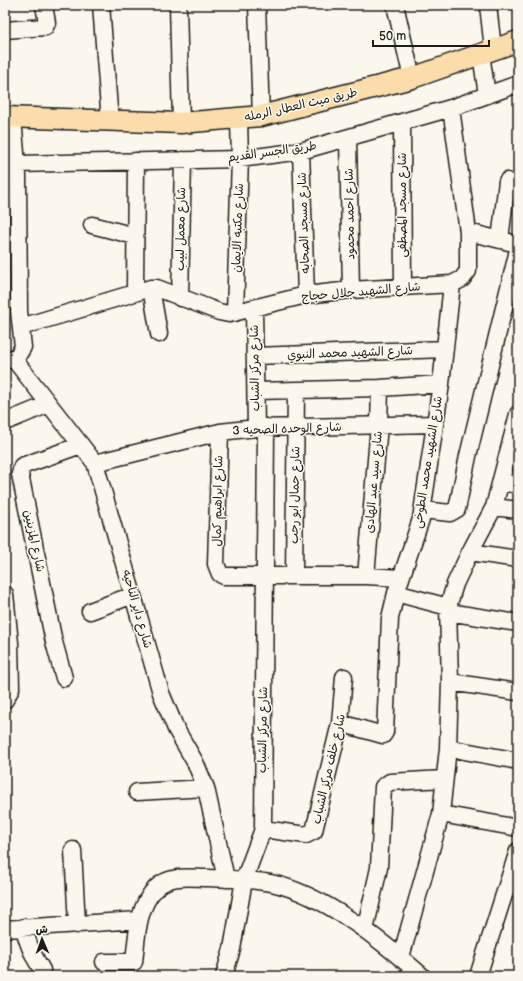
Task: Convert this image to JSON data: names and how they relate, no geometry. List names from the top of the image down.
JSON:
{
  "streets": {
    "main road": ["طريق ميت العطار, الرمله"],
    "street": [
      "طريق الجسر القديم",
      "شارع مسجد المصطفى",
      "شارع احمد محمود",
      "شارع مسجد الصحابه",
      "شارع مكتبه الايمان",
      "شارع معمل لبيب",
      "شارع الشهيد جلال حجاج",
      "شارع الشهيد محمد النبوي",
      "شارع مركز الشباب",
      "شارع الوحده الصحيه 3",
      "شارع الشهيد محمد الطوخى",
      "شارع سيد عبد الهادى",
      "شارع جمال ابو رجب",
      "شارع ابراهيم كمال",
      "شارع المزينين",
      "شارع داير الناحيه",
      "شارع خلف مركز الشباب"
    ]
  },
  "crossings": [
    ["طريق ميت العطار, الرمله", "شارع مكتبه الايمان"],
    ["طريق الجسر القديم", "شارع مسجد المصطفى"],
    ["طريق الجسر القديم", "شارع احمد محمود"],
    ["طريق الجسر القديم", "شارع مسجد الصحابه"],
    ["طريق الجسر القديم", "شارع مكتبه الايمان"],
    ["طريق الجسر القديم", "شارع معمل لبيب"],
    ["شارع مسجد المصطفى", "شارع الشهيد جلال حجاج"],
    ["شارع احمد محمود", "شارع الشهيد جلال حجاج"],
    ["شارع مسجد الصحابه", "شارع الشهيد جلال حجاج"],
    ["شارع مكتبه الايمان", "شارع الشهيد جلال حجاج"],
    ["شارع معمل لبيب", "شارع الشهيد جلال حجاج"],
    ["شارع الشهيد جلال حجاج", "شارع مركز الشباب"],
    ["شارع الشهيد جلال حجاج", "شارع الشهيد محمد الطوخى"],
    ["شارع الشهيد محمد النبوي", "شارع مركز الشباب"],
    ["شارع الشهيد محمد النبوي", "شارع الشهيد محمد الطوخى"],
    ["شارع مركز الشباب", "شارع الوحده الصحيه 3"],
    ["شارع مركز الشباب", "شارع ابراهيم كمال"],
    ["شارع مركز الشباب", "شارع خلف مركز الشباب"],
    ["شارع الوحده الصحيه 3", "شارع الشهيد محمد الطوخى"],
    ["شارع الوحده الصحيه 3", "شارع سيد عبد الهادى"],
    ["شارع الوحده الصحيه 3", "شارع جمال ابو رجب"],
    ["شارع الوحده الصحيه 3", "شارع ابراهيم كمال"],
    ["شارع الوحده الصحيه 3", "شارع داير الناحيه"],
    ["شارع الشهيد محمد الطوخى", "شارع خلف مركز الشباب"],
    ["شارع المزينين", "شارع داير الناحيه"]
  ],
  "scale_bar": "50 m",
  "north": "top"
}
